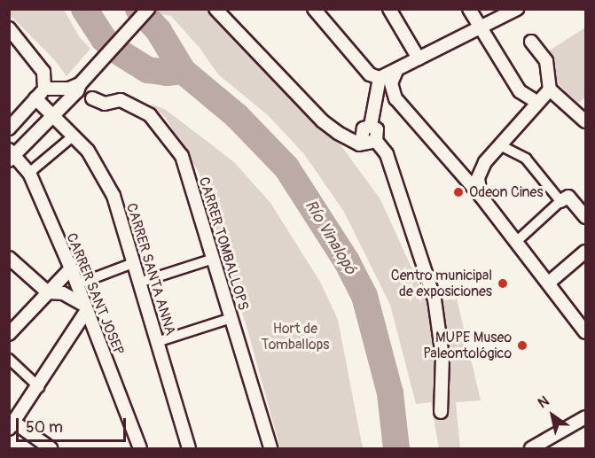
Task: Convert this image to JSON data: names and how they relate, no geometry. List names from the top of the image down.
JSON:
{
  "streets": {
    "street": ["CARRER TOMBALLOPS", "CARRER SANTA ANNA", "CARRER SANT JOSEP"]
  },
  "water": ["Río Vinalopó"],
  "parks": ["Hort de Tomballops"],
  "places": ["Odeon Cines", "Centro municipal de exposiciones", "MUPE Museo Paleontológico"],
  "scale_bar": "50 m",
  "north": "top left"
}
